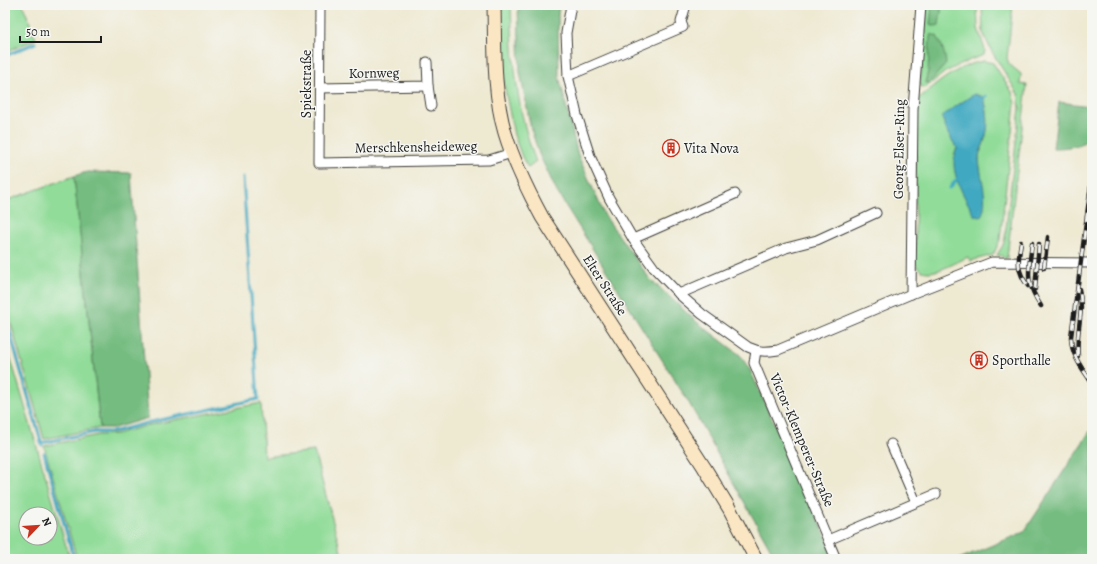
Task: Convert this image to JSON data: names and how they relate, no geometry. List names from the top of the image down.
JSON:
{
  "streets": {
    "main road": ["Elter Straße"],
    "street": [
      "Kornweg",
      "Spiekstraße",
      "Merschkensheideweg",
      "Georg-Elser-Ring",
      "Victor-Klemperer-Straße"
    ]
  },
  "crossings": [
    ["Kornweg", "Spiekstraße"],
    ["Spiekstraße", "Merschkensheideweg"],
    ["Merschkensheideweg", "Elter Straße"]
  ],
  "places": {
    "building": ["Vita Nova", "Sporthalle"]
  },
  "scale_bar": "50 m",
  "north": "top right"
}
